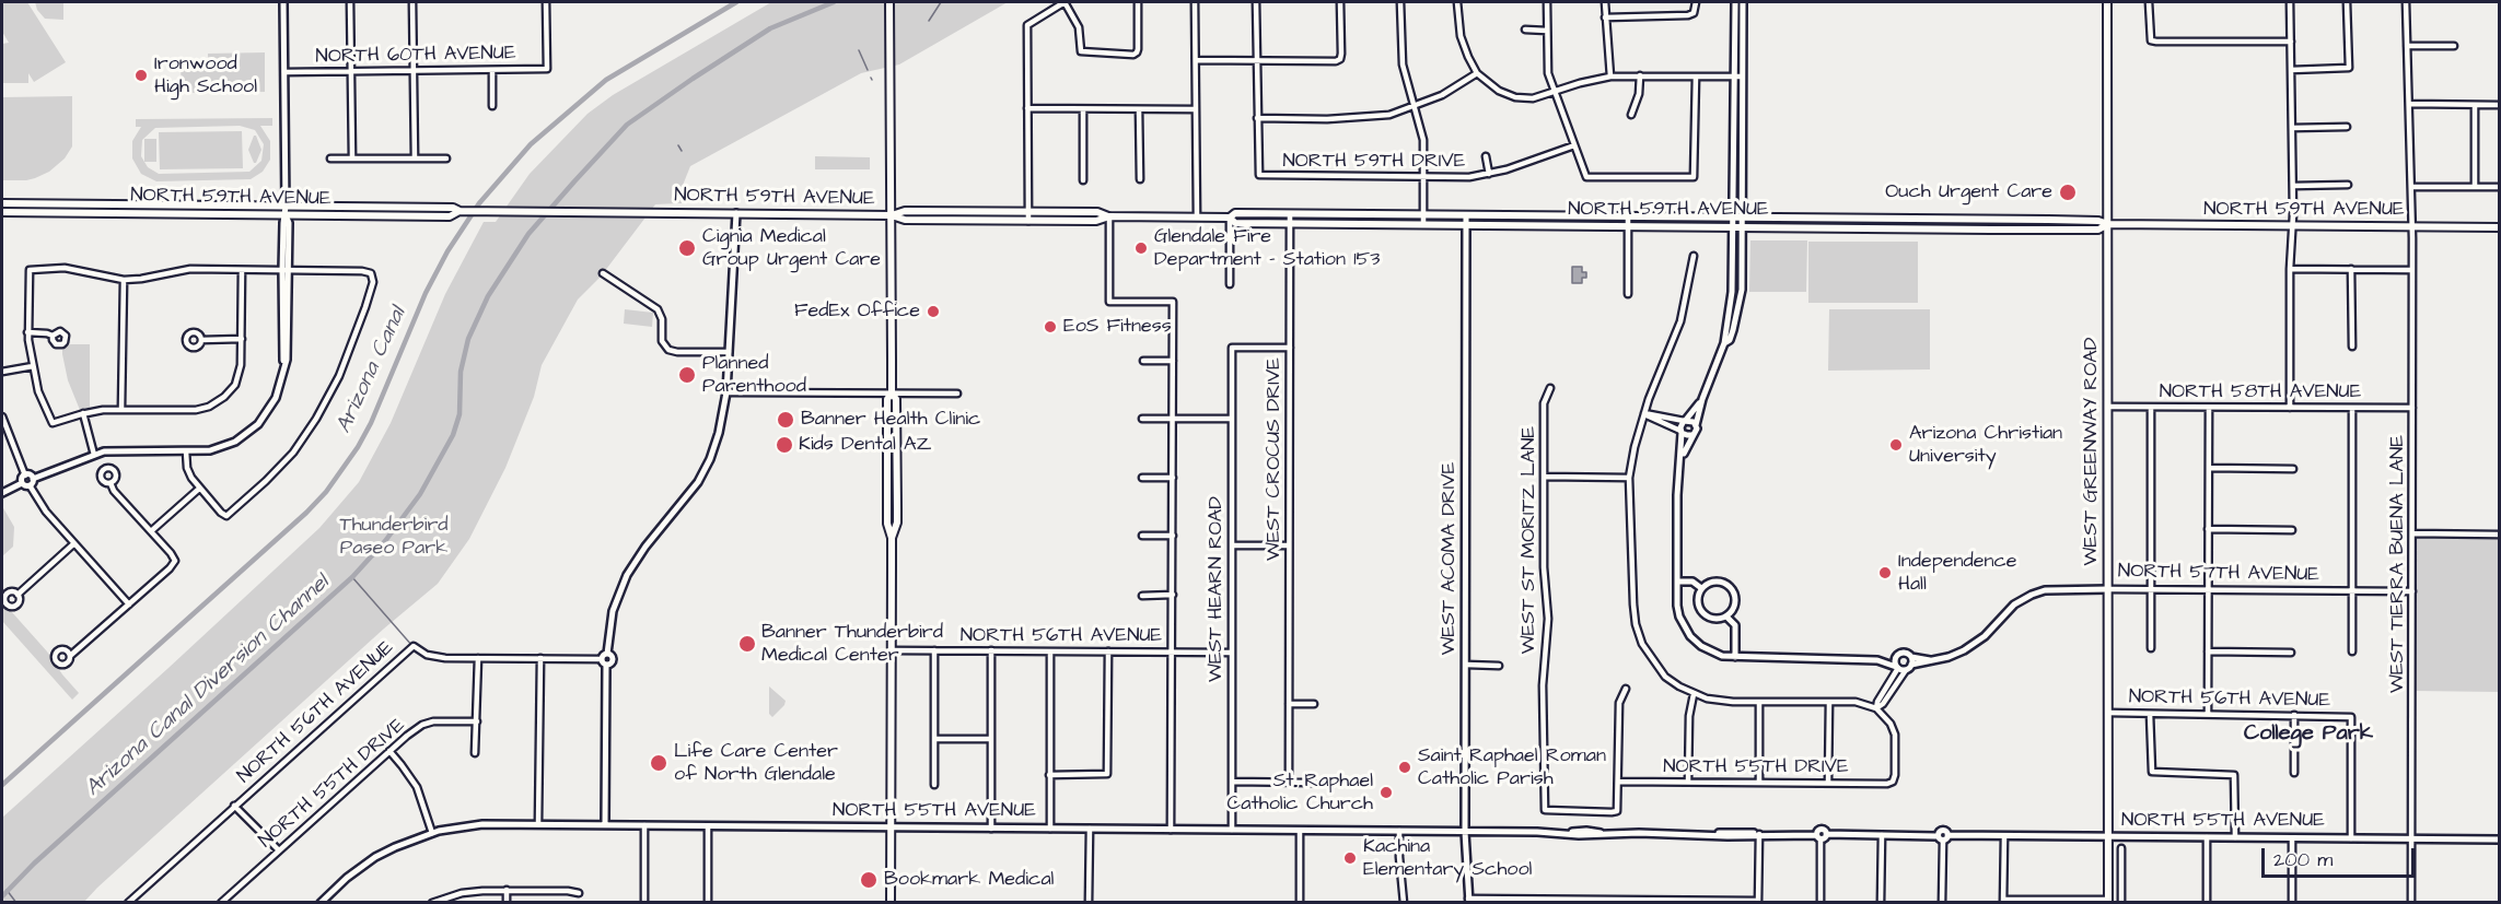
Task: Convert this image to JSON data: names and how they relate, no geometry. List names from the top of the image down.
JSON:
{
  "streets": {
    "main road": ["NORTH 59TH AVENUE", "WEST GREENWAY ROAD"],
    "street": [
      "NORTH 60TH AVENUE",
      "NORTH 59TH DRIVE",
      "NORTH 58TH AVENUE",
      "WEST CROCUS DRIVE",
      "WEST ST MORITZ LANE",
      "WEST ACOMA DRIVE",
      "WEST TIERRA BUENA LANE",
      "NORTH 57TH AVENUE",
      "WEST HEARN ROAD",
      "NORTH 56TH AVENUE",
      "NORTH 55TH DRIVE",
      "NORTH 55TH AVENUE"
    ]
  },
  "crossings": [
    ["NORTH 59TH AVENUE", "WEST GREENWAY ROAD"],
    ["NORTH 59TH AVENUE", "WEST CROCUS DRIVE"],
    ["NORTH 59TH AVENUE", "WEST ACOMA DRIVE"],
    ["NORTH 59TH AVENUE", "WEST TIERRA BUENA LANE"],
    ["NORTH 58TH AVENUE", "WEST GREENWAY ROAD"],
    ["NORTH 58TH AVENUE", "WEST TIERRA BUENA LANE"],
    ["WEST GREENWAY ROAD", "NORTH 57TH AVENUE"],
    ["WEST GREENWAY ROAD", "NORTH 56TH AVENUE"],
    ["WEST GREENWAY ROAD", "NORTH 55TH AVENUE"],
    ["WEST CROCUS DRIVE", "WEST HEARN ROAD"],
    ["WEST ST MORITZ LANE", "NORTH 55TH DRIVE"],
    ["WEST ACOMA DRIVE", "NORTH 55TH AVENUE"],
    ["WEST TIERRA BUENA LANE", "NORTH 57TH AVENUE"],
    ["WEST TIERRA BUENA LANE", "NORTH 55TH AVENUE"],
    ["WEST HEARN ROAD", "NORTH 56TH AVENUE"],
    ["WEST HEARN ROAD", "NORTH 55TH AVENUE"],
    ["NORTH 56TH AVENUE", "NORTH 55TH AVENUE"]
  ],
  "districts": ["College Park"],
  "water": ["Arizona Canal", "Arizona Canal Diversion Channel"],
  "parks": ["Thunderbird Paseo Park"],
  "places": [
    "Ironwood High School",
    "Ouch Urgent Care",
    "Cignia Medical Group Urgent Care",
    "Glendale Fire Department - Station 153",
    "FedEx Office",
    "EoS Fitness",
    "Planned Parenthood",
    "Banner Health Clinic",
    "Kids Dental AZ",
    "Arizona Christian University",
    "Independence Hall",
    "Banner Thunderbird Medical Center",
    "Life Care Center of North Glendale",
    "Saint Raphael Roman Catholic Parish",
    "St. Raphael Catholic Church",
    "Kachina Elementary School",
    "Bookmark Medical"
  ],
  "scale_bar": "200 m"
}
